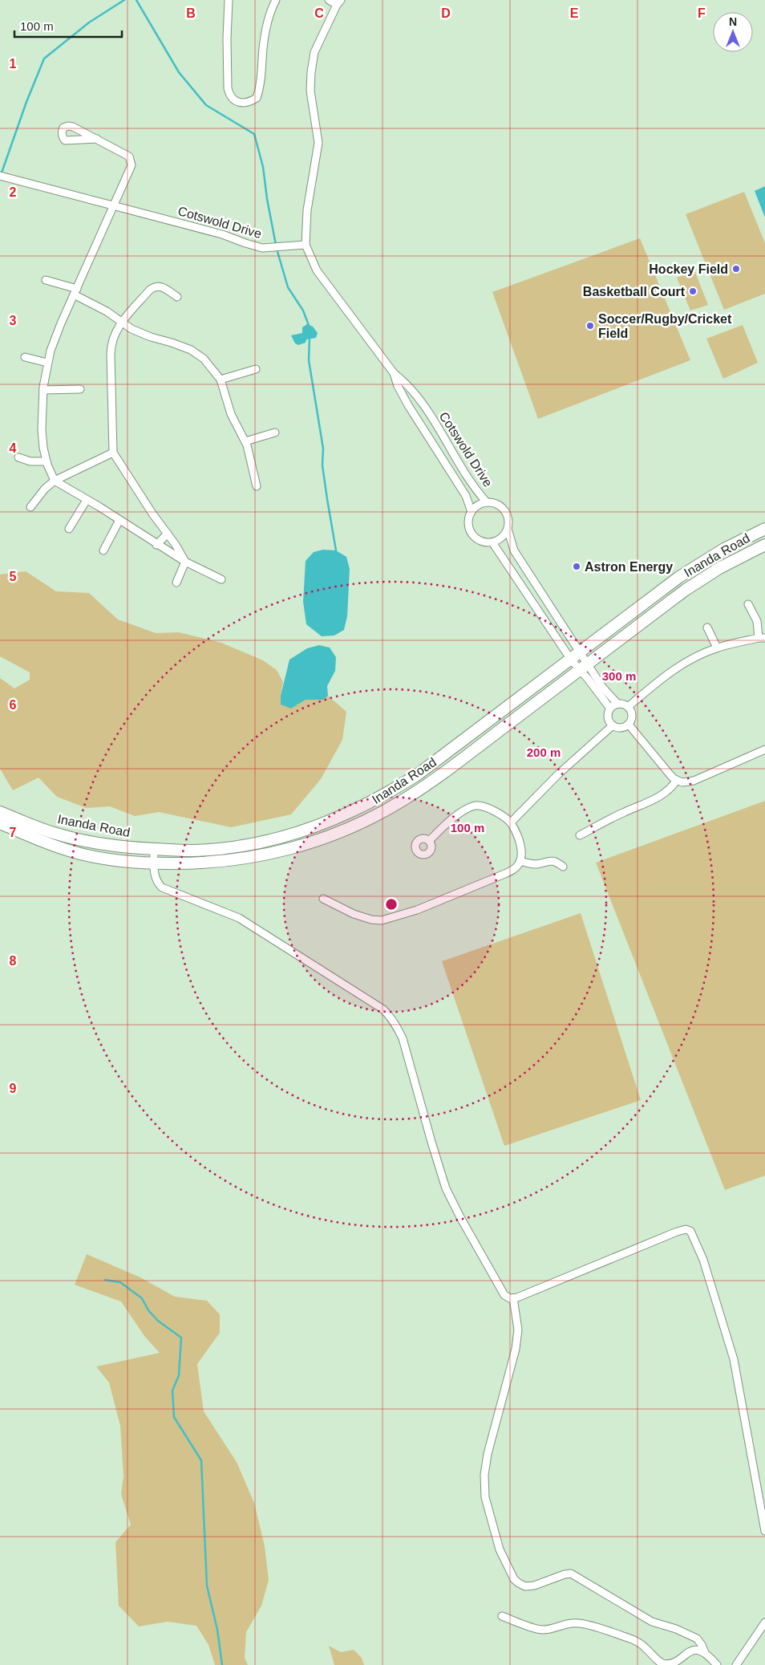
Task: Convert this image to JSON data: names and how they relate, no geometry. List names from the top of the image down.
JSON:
{
  "streets": {
    "main road": ["Inanda Road"],
    "street": ["Cotswold Drive"]
  },
  "places": [
    "Hockey Field",
    "Basketball Court",
    "Soccer/Rugby/Cricket Field",
    "Astron Energy"
  ],
  "scale_bar": "100 m",
  "north": "top",
  "grid": {
    "columns": [
      "B",
      "C",
      "D",
      "E",
      "F"
    ],
    "rows": [
      "1",
      "2",
      "3",
      "4",
      "5",
      "6",
      "7",
      "8",
      "9"
    ]
  },
  "rings": ["300 m", "200 m", "100 m"]
}
